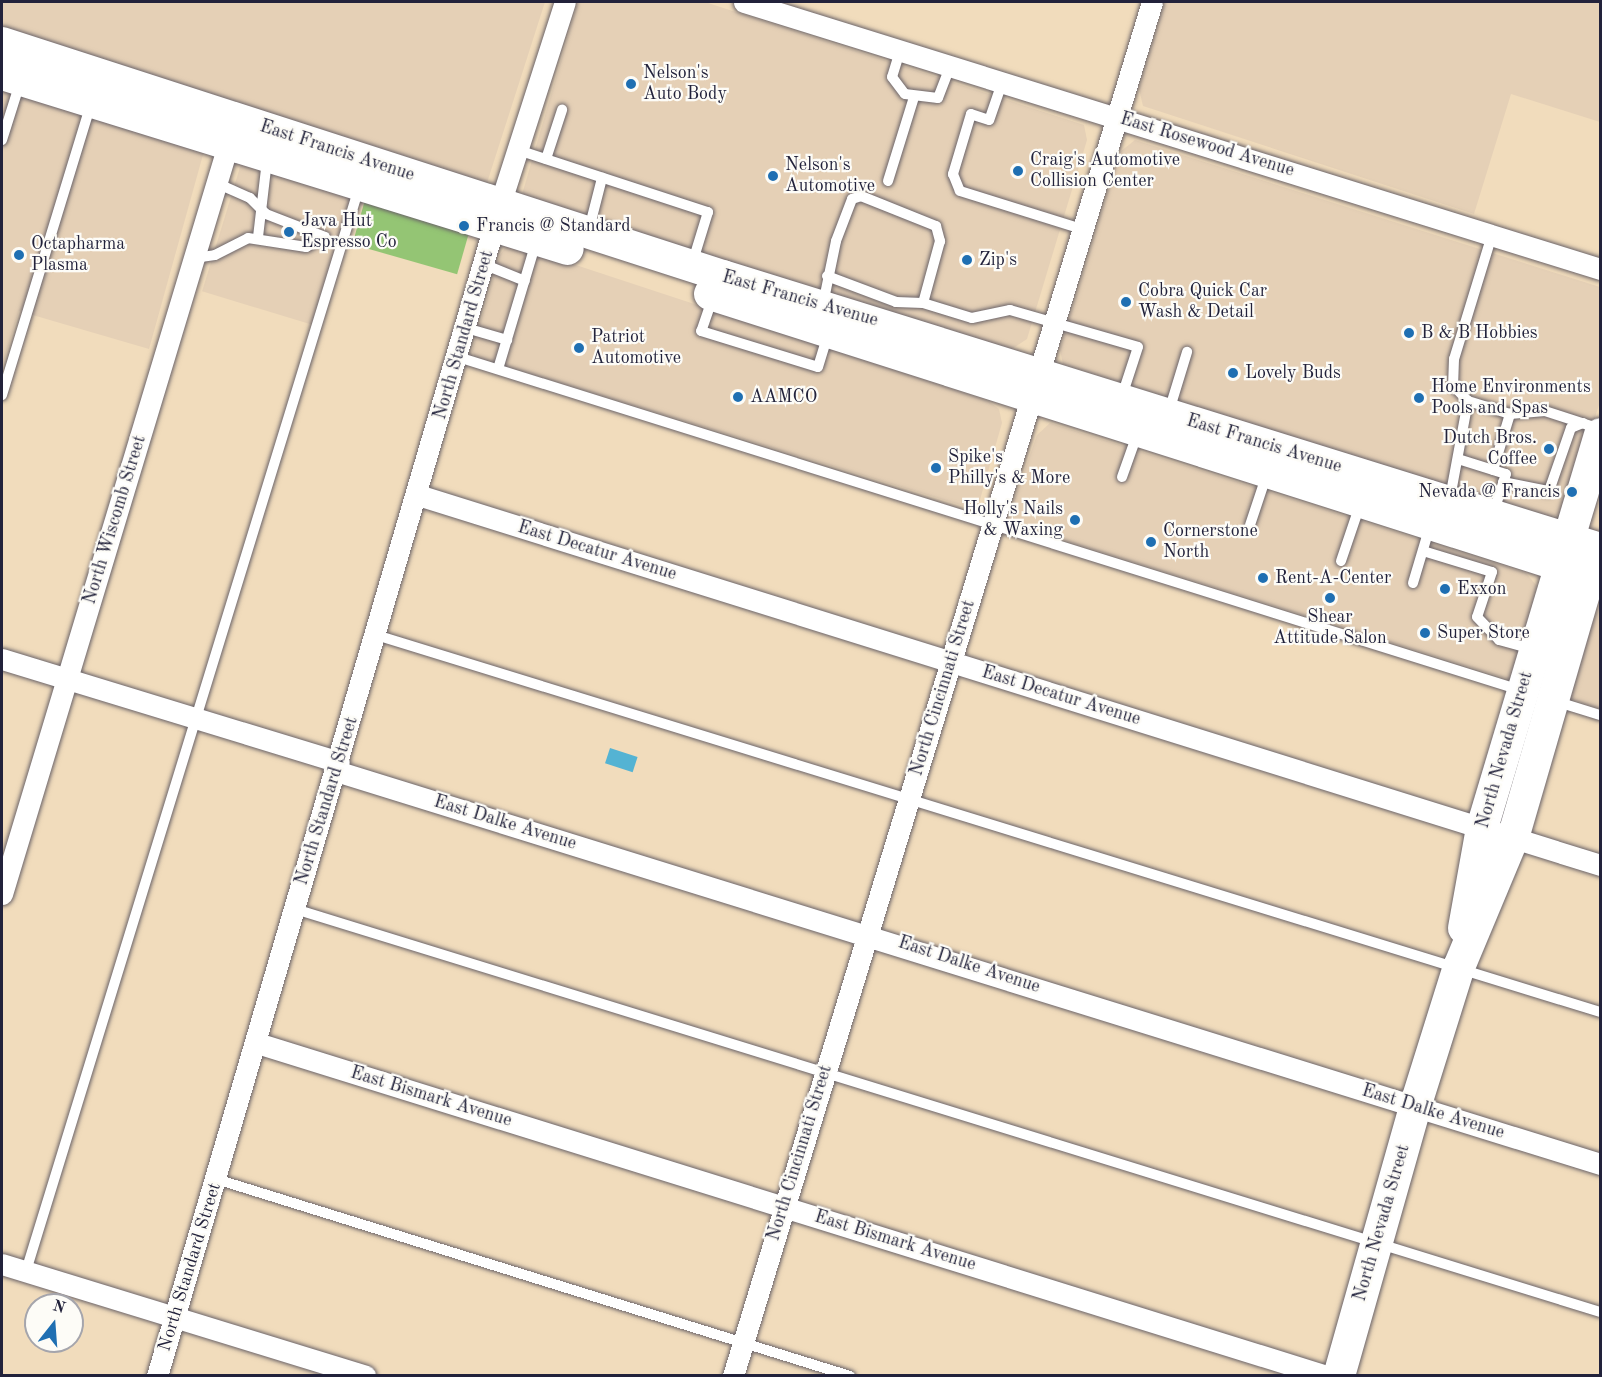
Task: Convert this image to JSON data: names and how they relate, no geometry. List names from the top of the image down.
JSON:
{
  "streets": {
    "main road": ["East Francis Avenue", "North Nevada Street"],
    "street": [
      "East Rosewood Avenue",
      "North Standard Street",
      "North Wiscomb Street",
      "East Decatur Avenue",
      "North Cincinnati Street",
      "East Dalke Avenue",
      "East Bismark Avenue"
    ]
  },
  "crossings": [
    ["East Rosewood Avenue", "North Cincinnati Street"],
    ["East Francis Avenue", "North Standard Street"],
    ["East Francis Avenue", "North Wiscomb Street"],
    ["East Francis Avenue", "North Cincinnati Street"],
    ["East Francis Avenue", "North Nevada Street"],
    ["North Standard Street", "East Decatur Avenue"],
    ["North Standard Street", "East Dalke Avenue"],
    ["North Standard Street", "East Bismark Avenue"],
    ["North Wiscomb Street", "East Dalke Avenue"],
    ["East Decatur Avenue", "North Cincinnati Street"],
    ["East Decatur Avenue", "North Nevada Street"],
    ["North Cincinnati Street", "East Dalke Avenue"],
    ["North Cincinnati Street", "East Bismark Avenue"],
    ["North Nevada Street", "East Dalke Avenue"]
  ],
  "places": [
    "Nelson's Auto Body",
    "Craig's Automotive Collision Center",
    "Nelson's Automotive",
    "Francis @ Standard",
    "Java Hut Espresso Co",
    "Octapharma Plasma",
    "Zip's",
    "Cobra Quick Car Wash & Detail",
    "B & B Hobbies",
    "Patriot Automotive",
    "Lovely Buds",
    "AAMCO",
    "Home Environments Pools and Spas",
    "Dutch Bros. Coffee",
    "Spike's Philly's & More",
    "Nevada @ Francis",
    "Holly's Nails & Waxing",
    "Cornerstone North",
    "Rent-A-Center",
    "Exxon",
    "Shear Attitude Salon",
    "Super Store"
  ],
  "north": "top"
}
